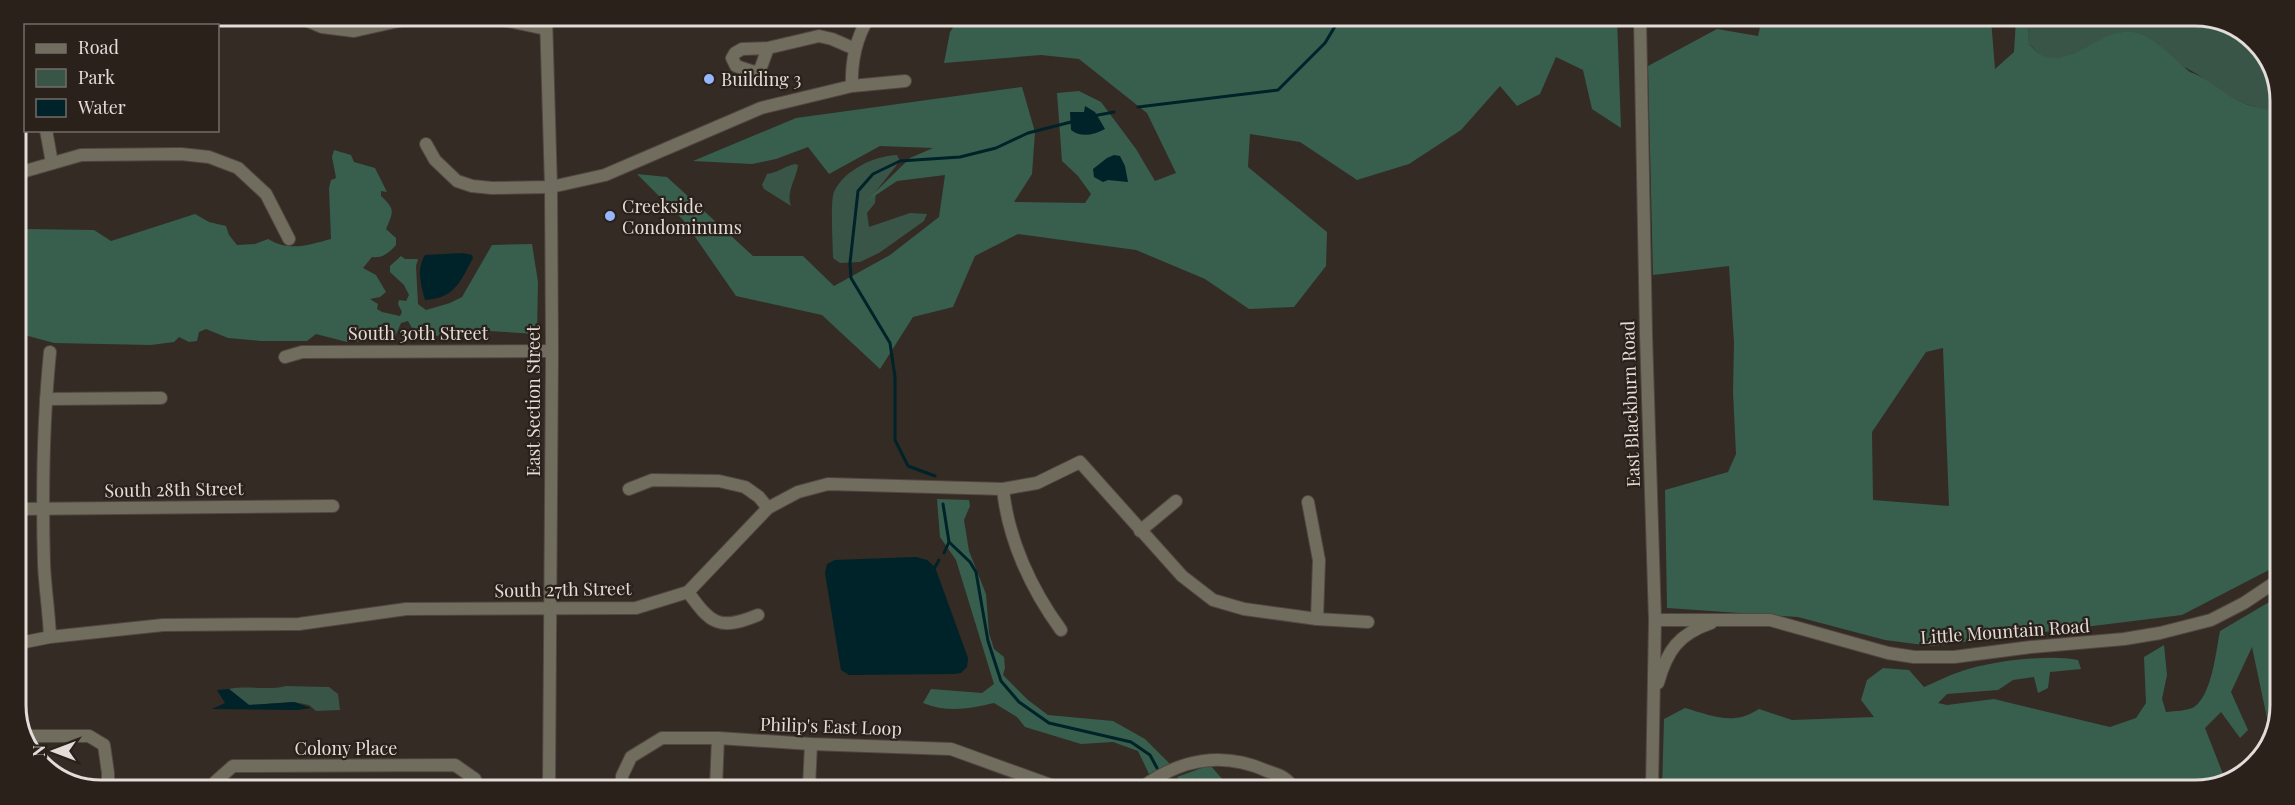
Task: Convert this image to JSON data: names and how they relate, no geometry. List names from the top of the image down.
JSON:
{
  "streets": {
    "street": [
      "South 30th Street",
      "East Section Street",
      "East Blackburn Road",
      "South 28th Street",
      "South 27th Street",
      "Little Mountain Road",
      "Philip's East Loop",
      "Colony Place"
    ]
  },
  "crossings": [
    ["South 30th Street", "East Section Street"],
    ["East Section Street", "South 27th Street"],
    ["East Blackburn Road", "Little Mountain Road"]
  ],
  "places": ["Building 3", "Creekside Condominums"],
  "legend": ["Road", "Park", "Water"],
  "north": "left"
}
